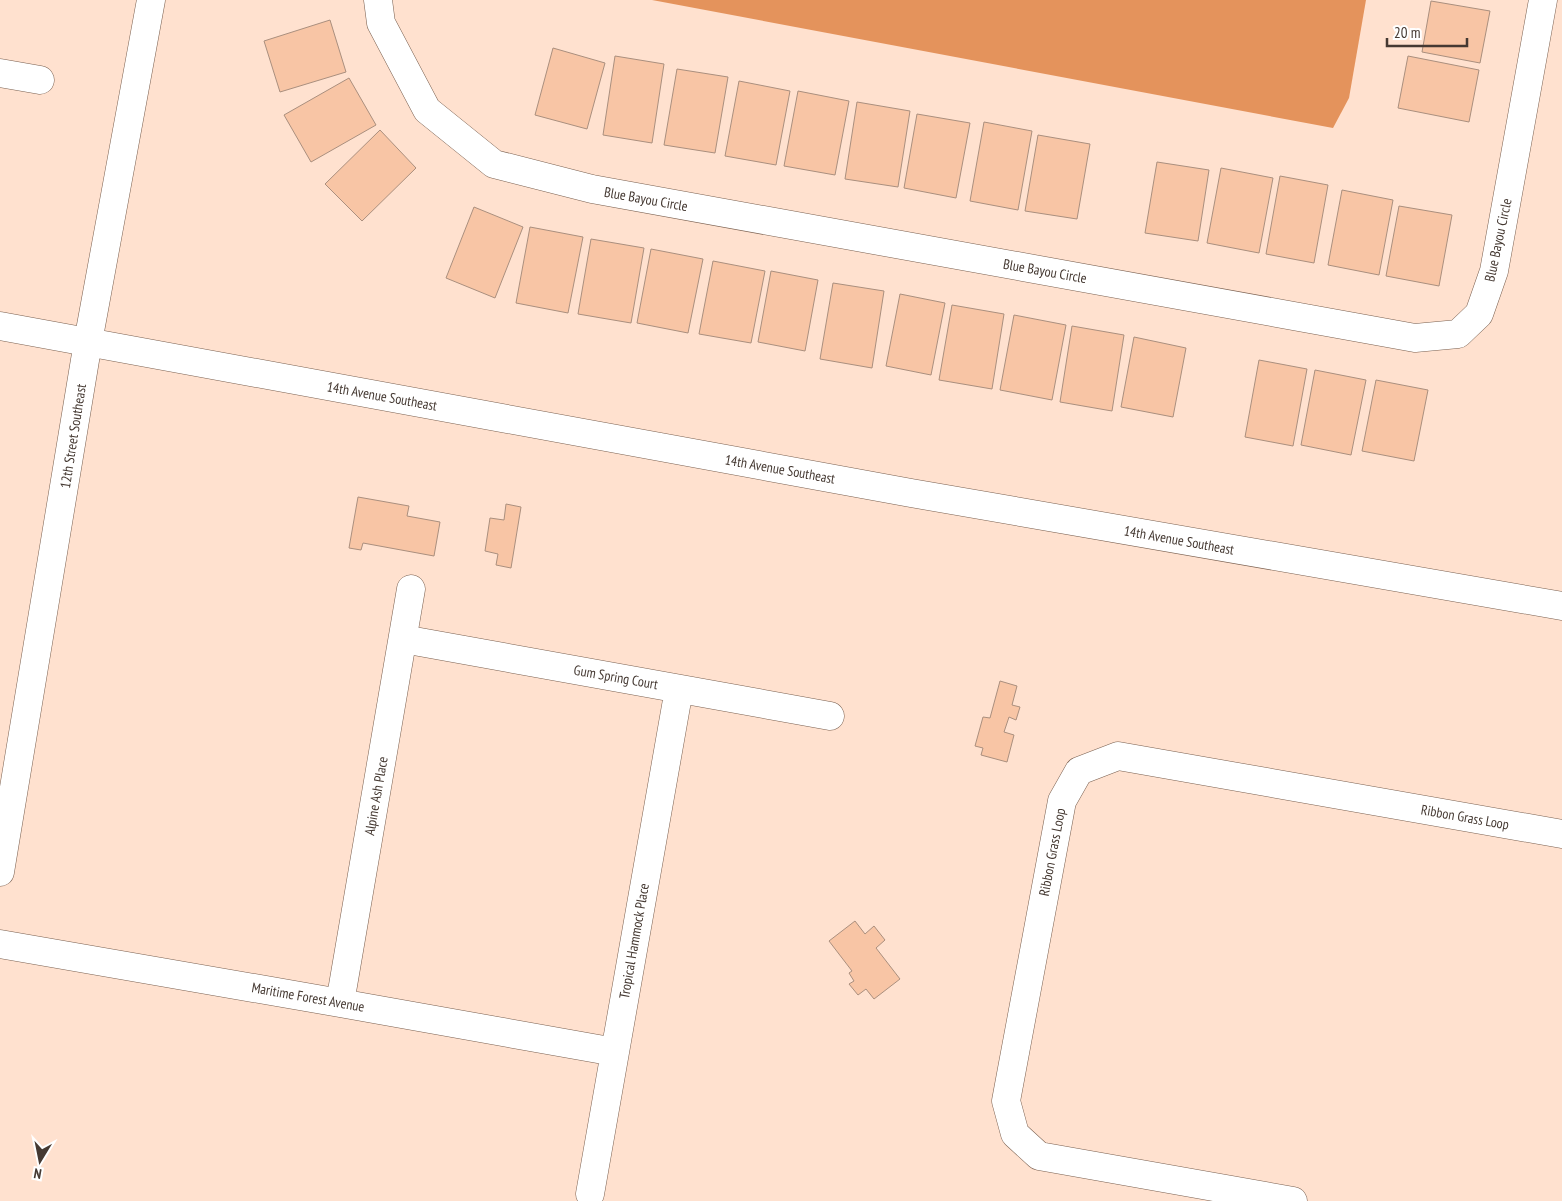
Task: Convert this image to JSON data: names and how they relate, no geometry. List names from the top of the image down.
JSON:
{
  "streets": {
    "street": [
      "Blue Bayou Circle",
      "14th Avenue Southeast",
      "12th Street Southeast",
      "Gum Spring Court",
      "Alpine Ash Place",
      "Ribbon Grass Loop",
      "Tropical Hammock Place",
      "Maritime Forest Avenue"
    ]
  },
  "crossings": [
    ["14th Avenue Southeast", "12th Street Southeast"],
    ["Gum Spring Court", "Alpine Ash Place"],
    ["Gum Spring Court", "Tropical Hammock Place"],
    ["Alpine Ash Place", "Maritime Forest Avenue"],
    ["Tropical Hammock Place", "Maritime Forest Avenue"]
  ],
  "scale_bar": "20 m",
  "north": "bottom"
}
